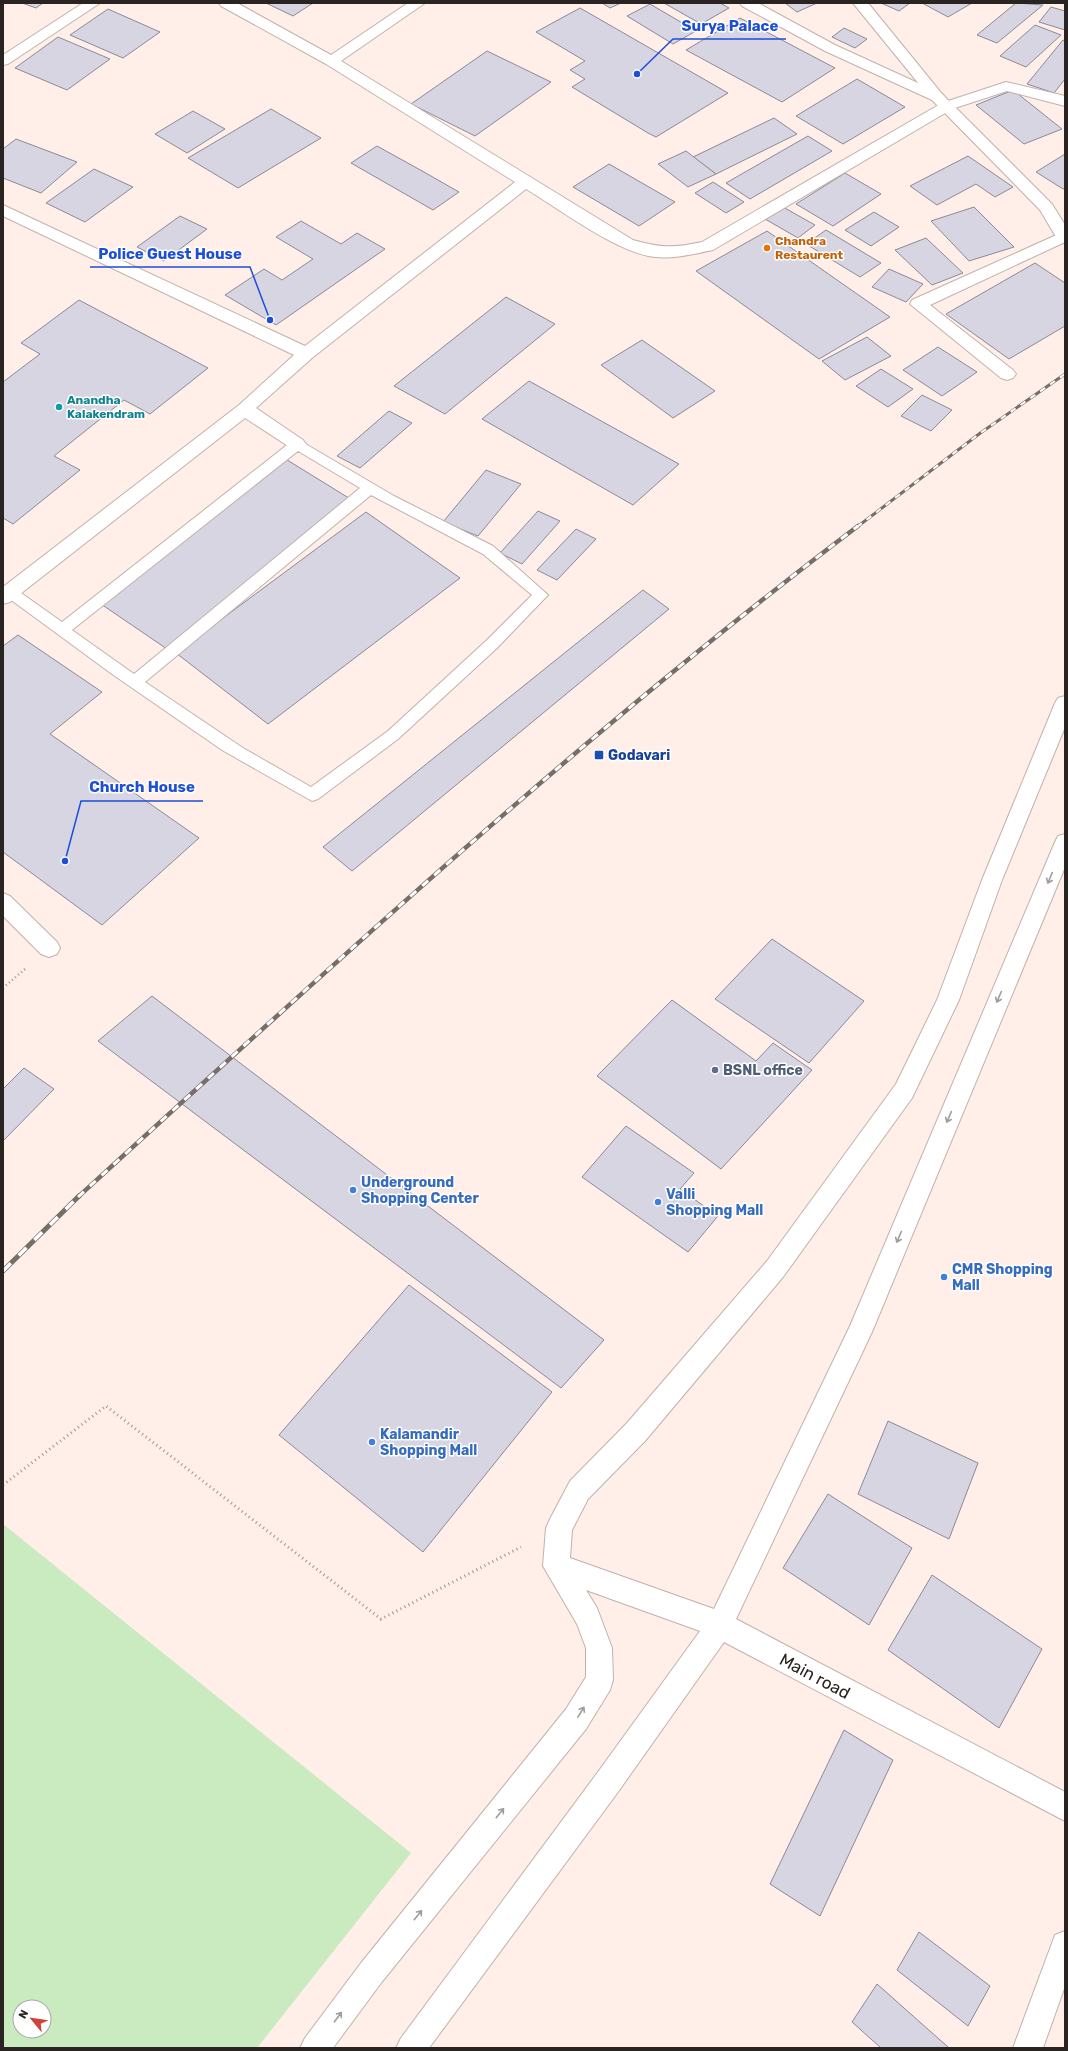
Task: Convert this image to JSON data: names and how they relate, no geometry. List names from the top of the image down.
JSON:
{
  "streets": {
    "street": ["Main road"]
  },
  "places": {
    "other": [
      "Surya Palace",
      "Chandra Restaurent",
      "Police Guest House",
      "Anandha Kalakendram",
      "Church House",
      "BSNL office",
      "Underground Shopping Center",
      "Valli Shopping Mall",
      "CMR Shopping Mall",
      "Kalamandir Shopping Mall"
    ],
    "transit": ["Godavari"]
  },
  "north": "top left"
}
